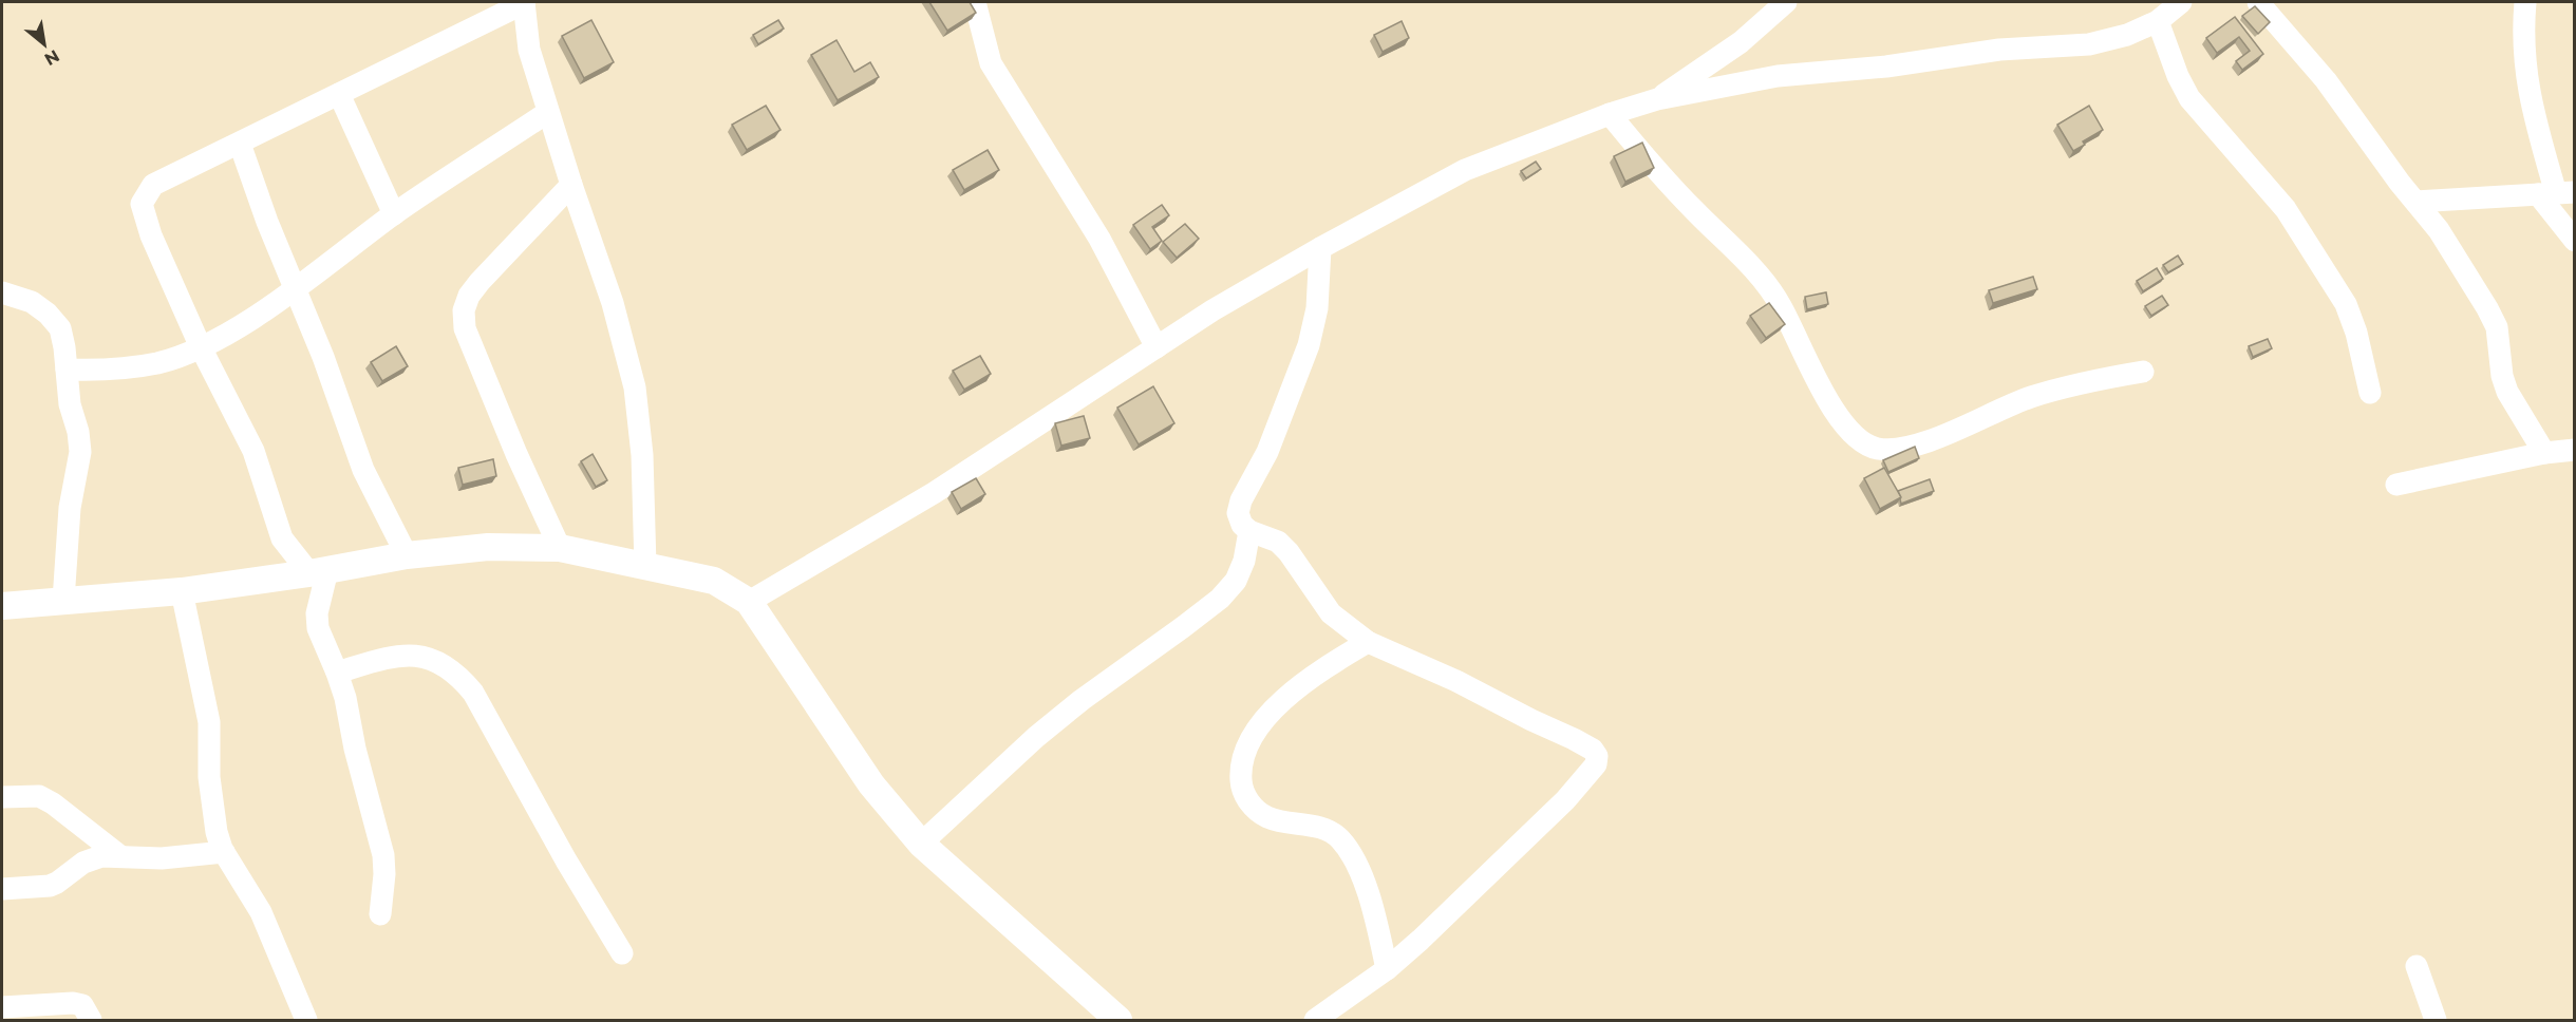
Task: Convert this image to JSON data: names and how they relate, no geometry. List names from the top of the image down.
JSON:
{
  "north": "bottom right"
}
